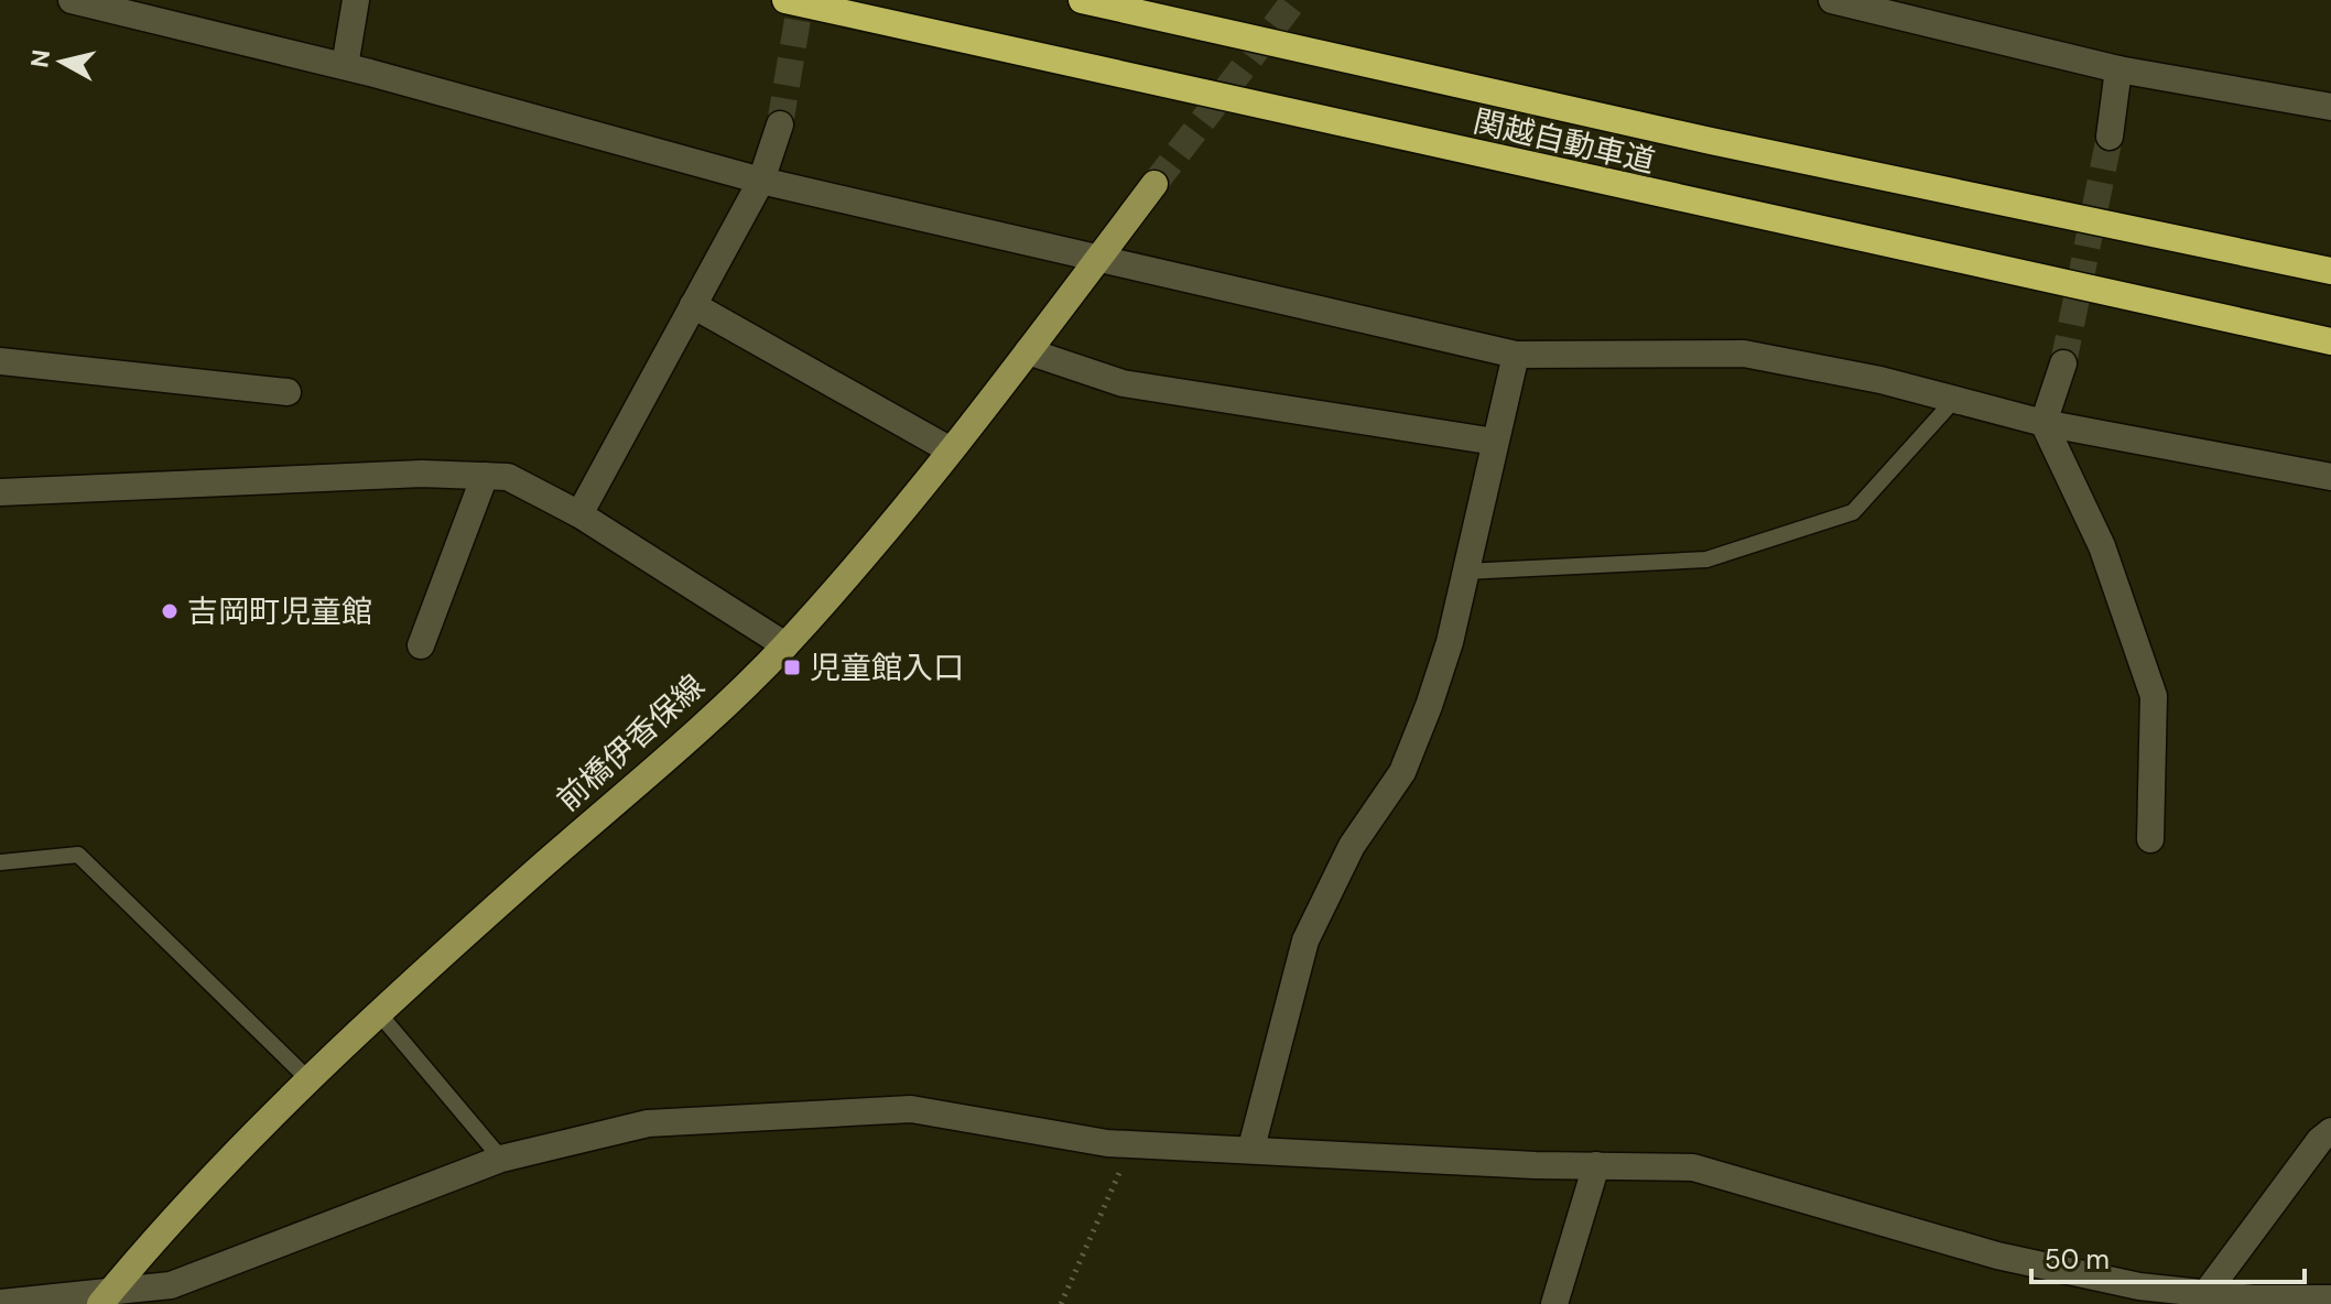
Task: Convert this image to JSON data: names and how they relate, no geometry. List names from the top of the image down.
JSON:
{
  "streets": {
    "highway": ["関越自動車道"],
    "main road": ["前橋伊香保線"]
  },
  "places": {
    "other": ["吉岡町児童館"],
    "transit": ["児童館入口"]
  },
  "scale_bar": "50 m",
  "north": "left"
}
